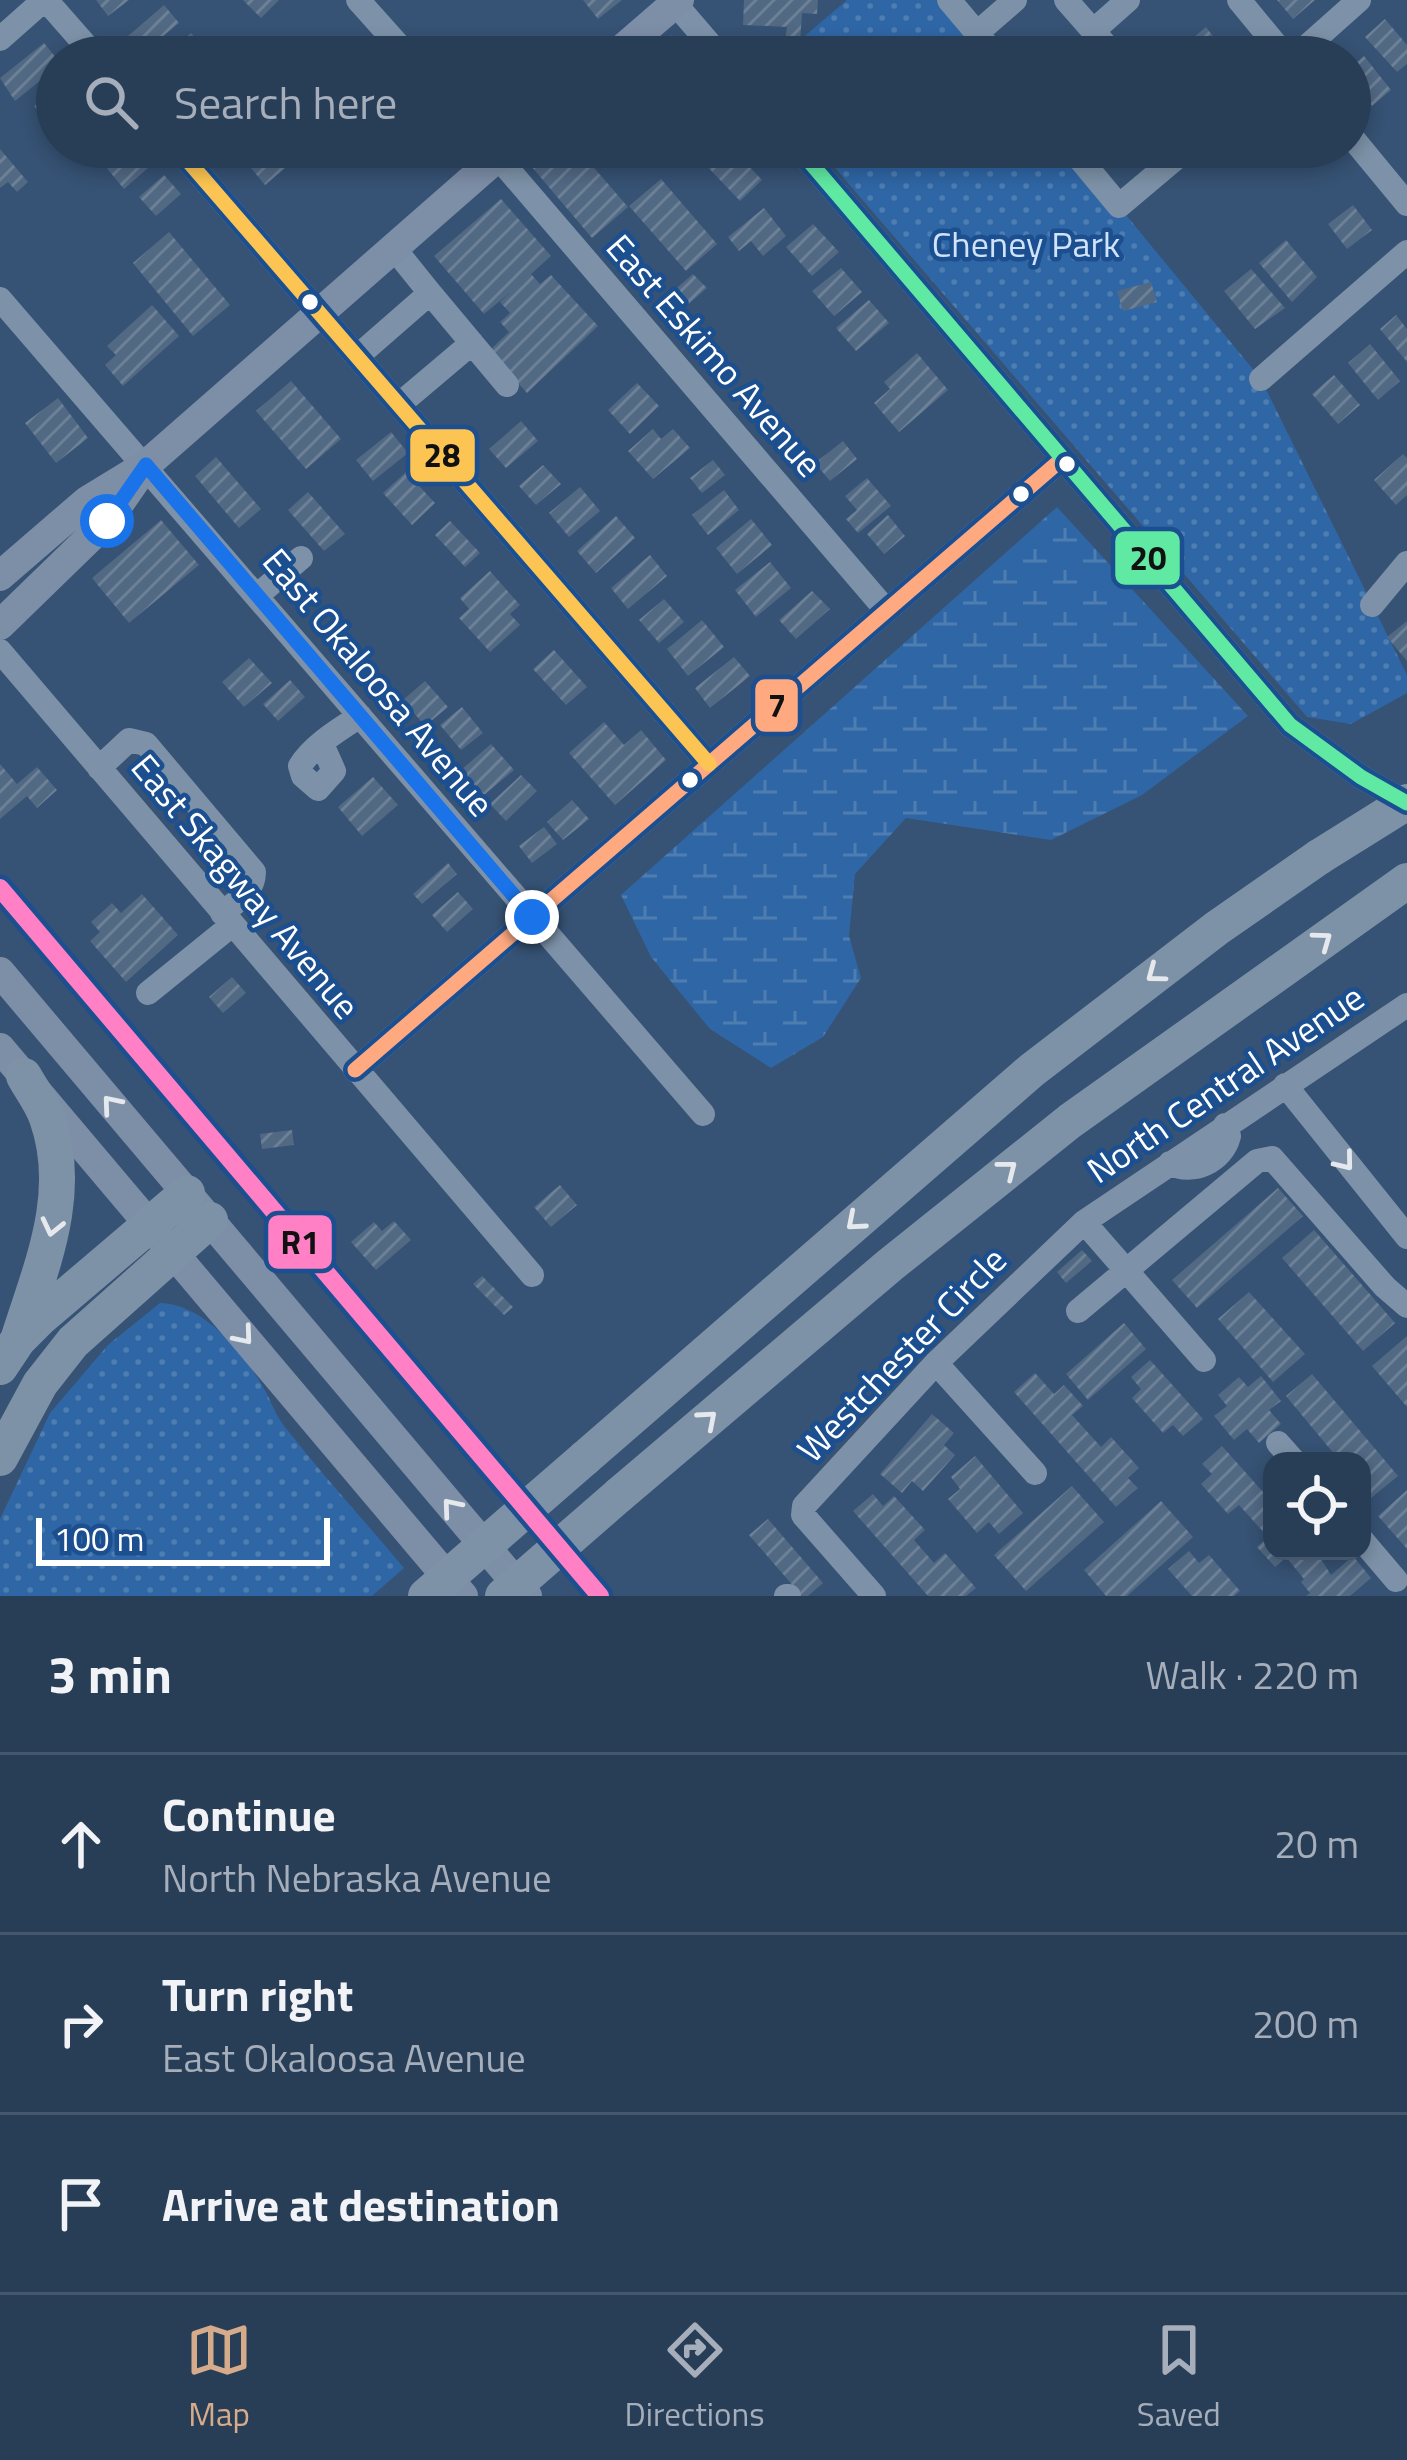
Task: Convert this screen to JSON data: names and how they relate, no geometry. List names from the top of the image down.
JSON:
{
  "streets": {
    "street": [
      "East Eskimo Avenue",
      "East Okaloosa Avenue",
      "East Skagway Avenue",
      "North Central Avenue",
      "Westchester Circle"
    ]
  },
  "crossings": [
    ["North Central Avenue", "Westchester Circle"]
  ],
  "parks": ["Cheney Park"],
  "lines": [
    "transit line 28",
    "transit line 20",
    "transit line 7",
    "transit line R1"
  ],
  "scale_bar": "100 m",
  "page": {
    "search": "Search here",
    "scale": "100 m",
    "heading": ["3 min", "Walk · 220 m"],
    "list": [
      ["Continue", "North Nebraska Avenue", "20 m"],
      ["Turn right", "East Okaloosa Avenue", "200 m"],
      "Arrive at destination"
    ],
    "nav": ["Map", "Directions", "Saved"]
  }
}
